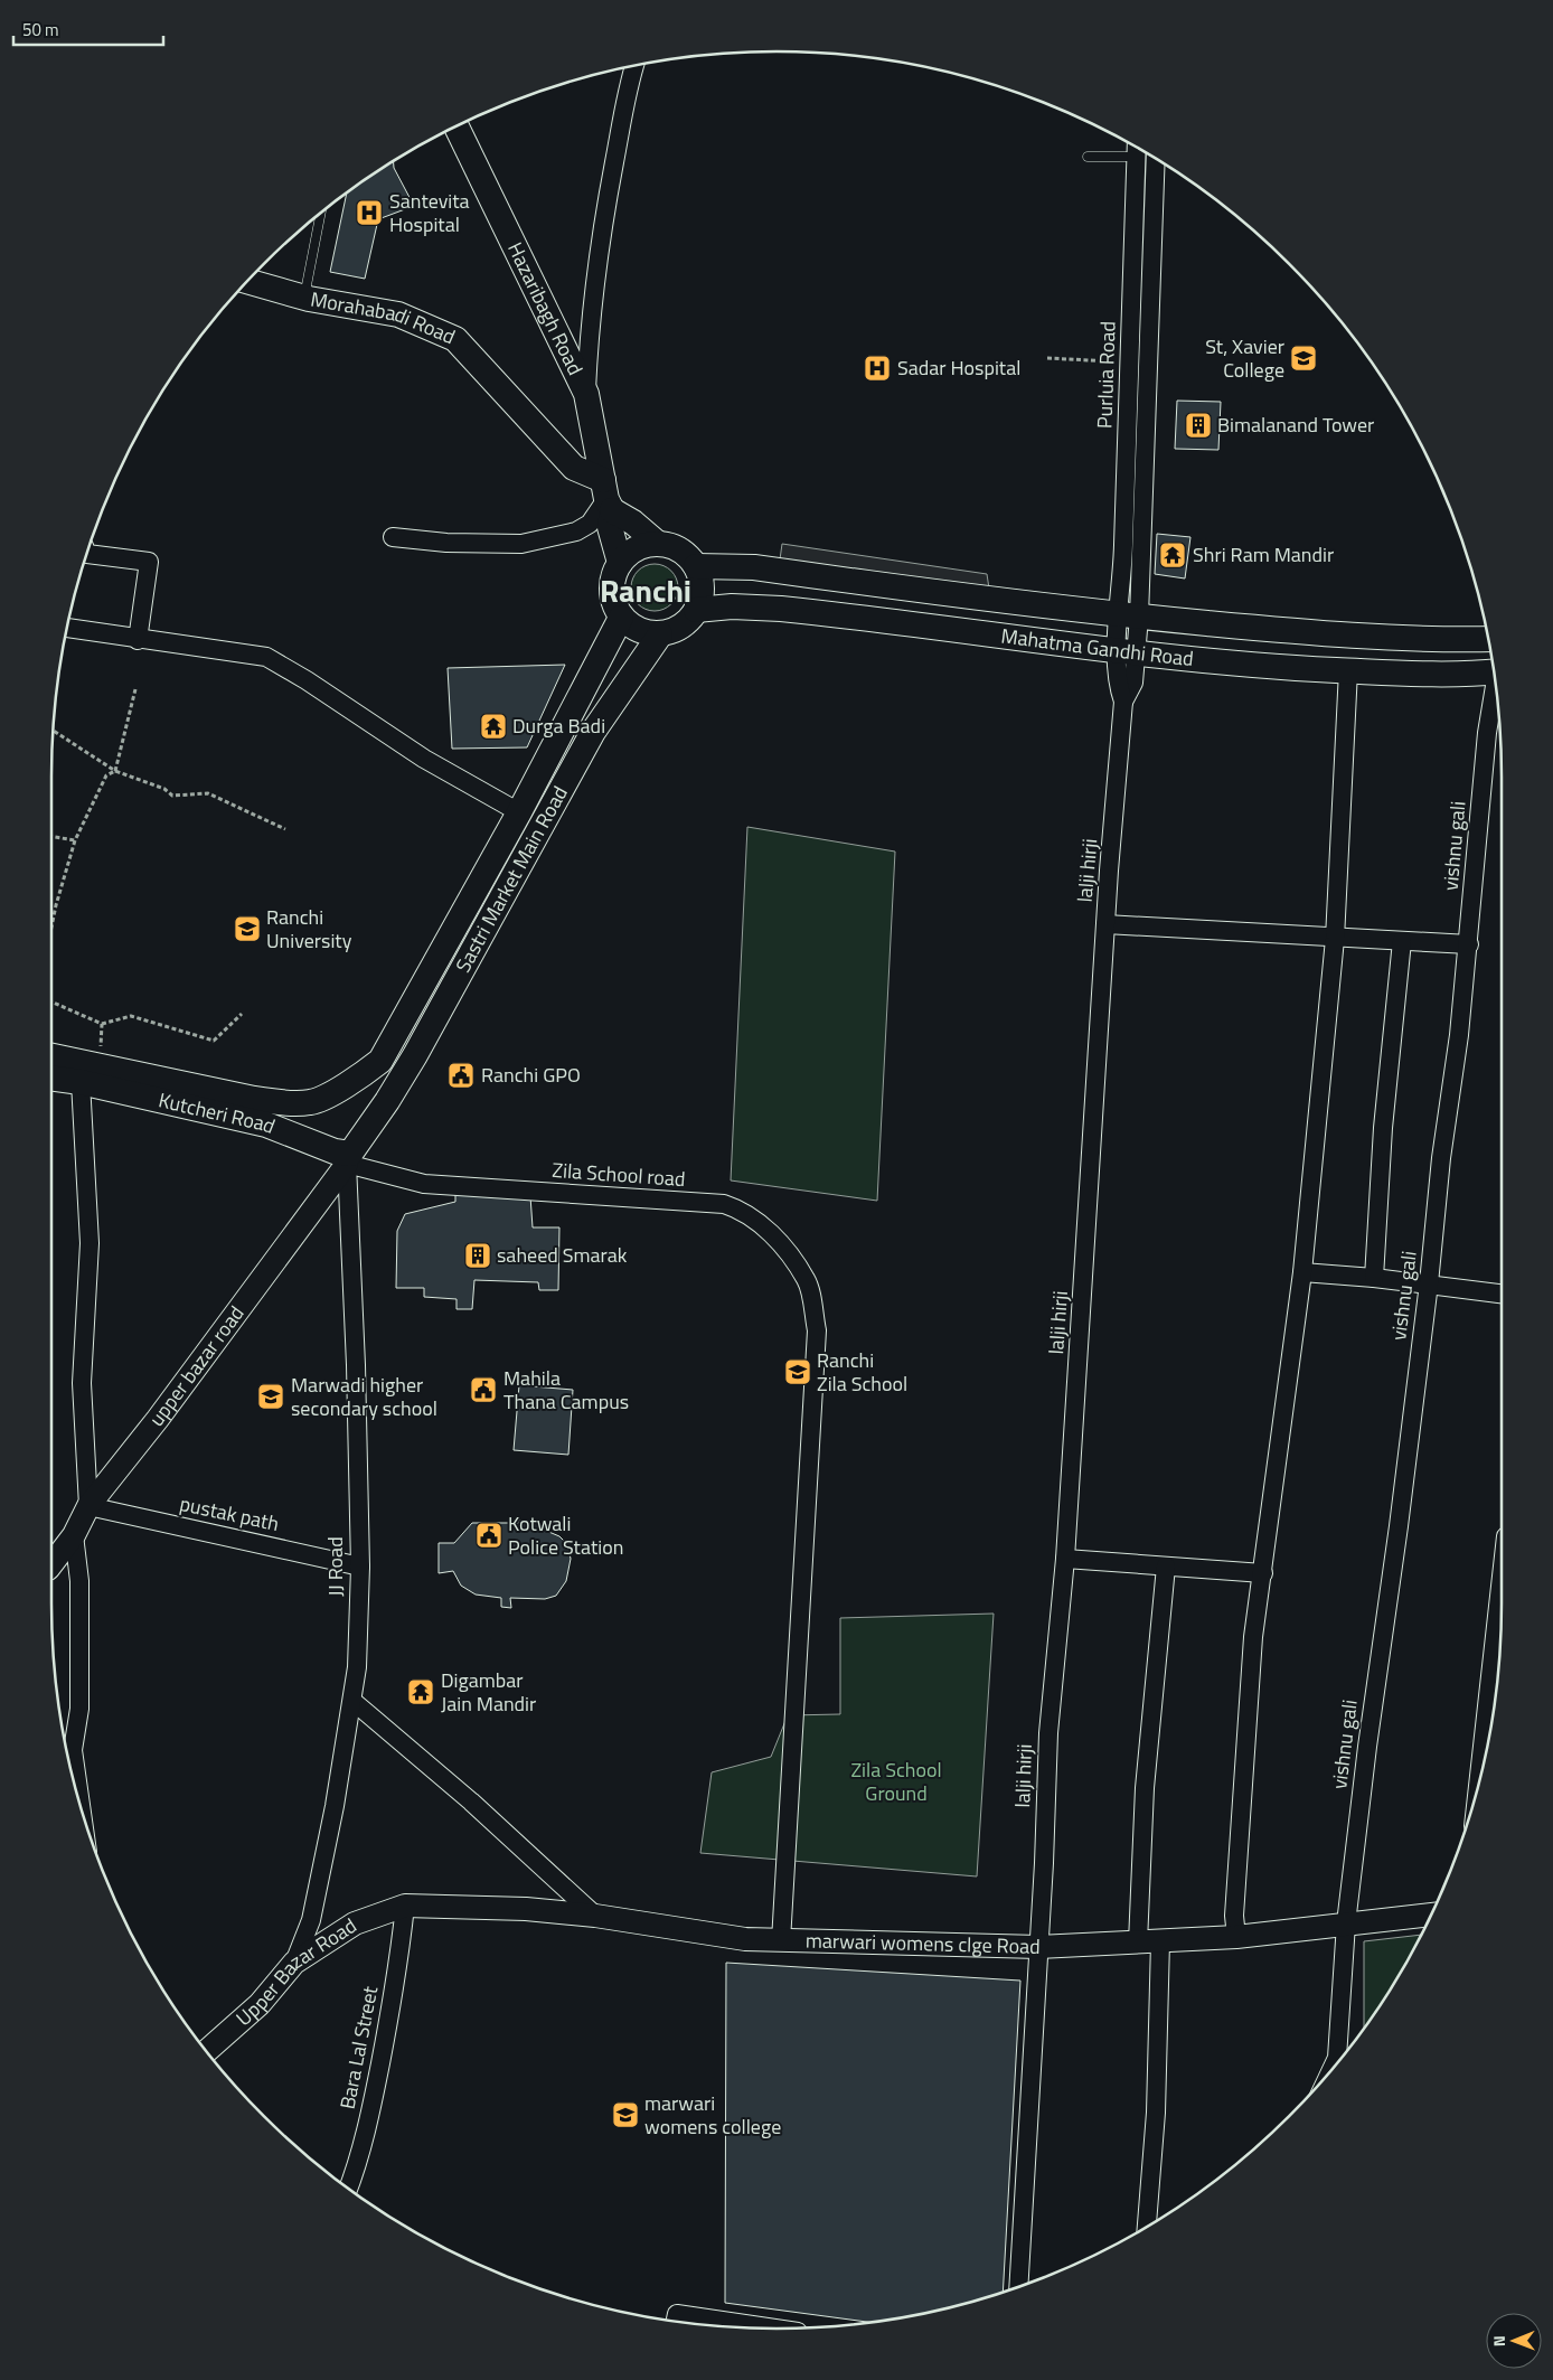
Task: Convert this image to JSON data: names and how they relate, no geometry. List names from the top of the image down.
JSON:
{
  "streets": {
    "main road": [
      "Hazaribagh Road",
      "Morahabadi Road",
      "Mahatma Gandhi Road",
      "Sastri Market Main Road",
      "Kutcheri Road"
    ],
    "street": [
      "Purluia Road",
      "vishnu gali",
      "lalji hirji",
      "Zila School road",
      "upper bazar road",
      "pustak path",
      "JJ Road",
      "marwari womens clge Road",
      "Upper Bazar Road",
      "Bara Lal Street"
    ]
  },
  "crossings": [
    ["Hazaribagh Road", "Morahabadi Road"],
    ["Hazaribagh Road", "Mahatma Gandhi Road"],
    ["Hazaribagh Road", "Sastri Market Main Road"],
    ["Purluia Road", "Mahatma Gandhi Road"],
    ["Purluia Road", "lalji hirji"],
    ["Mahatma Gandhi Road", "lalji hirji"],
    ["Mahatma Gandhi Road", "Sastri Market Main Road"],
    ["vishnu gali", "marwari womens clge Road"],
    ["lalji hirji", "marwari womens clge Road"],
    ["Sastri Market Main Road", "Kutcheri Road"],
    ["Sastri Market Main Road", "Zila School road"],
    ["Sastri Market Main Road", "upper bazar road"],
    ["Sastri Market Main Road", "JJ Road"],
    ["Kutcheri Road", "Zila School road"],
    ["Kutcheri Road", "upper bazar road"],
    ["Kutcheri Road", "JJ Road"],
    ["Zila School road", "upper bazar road"],
    ["Zila School road", "JJ Road"],
    ["Zila School road", "marwari womens clge Road"],
    ["upper bazar road", "pustak path"],
    ["upper bazar road", "JJ Road"],
    ["pustak path", "JJ Road"],
    ["JJ Road", "Upper Bazar Road"],
    ["marwari womens clge Road", "Upper Bazar Road"],
    ["marwari womens clge Road", "Bara Lal Street"],
    ["Upper Bazar Road", "Bara Lal Street"]
  ],
  "districts": ["Ranchi"],
  "parks": ["Zila School Ground"],
  "places": {
    "hospital": ["Santevita Hospital", "Sadar Hospital"],
    "school or university": [
      "St, Xavier College",
      "Ranchi University",
      "Ranchi Zila School",
      "Marwadi higher secondary school",
      "marwari womens college"
    ],
    "building": ["Bimalanand Tower", "saheed Smarak"],
    "temple": ["Shri Ram Mandir", "Durga Badi", "Digambar Jain Mandir"],
    "public building": ["Ranchi GPO", "Mahila Thana Campus", "Kotwali Police Station"]
  },
  "scale_bar": "50 m",
  "north": "left"
}
